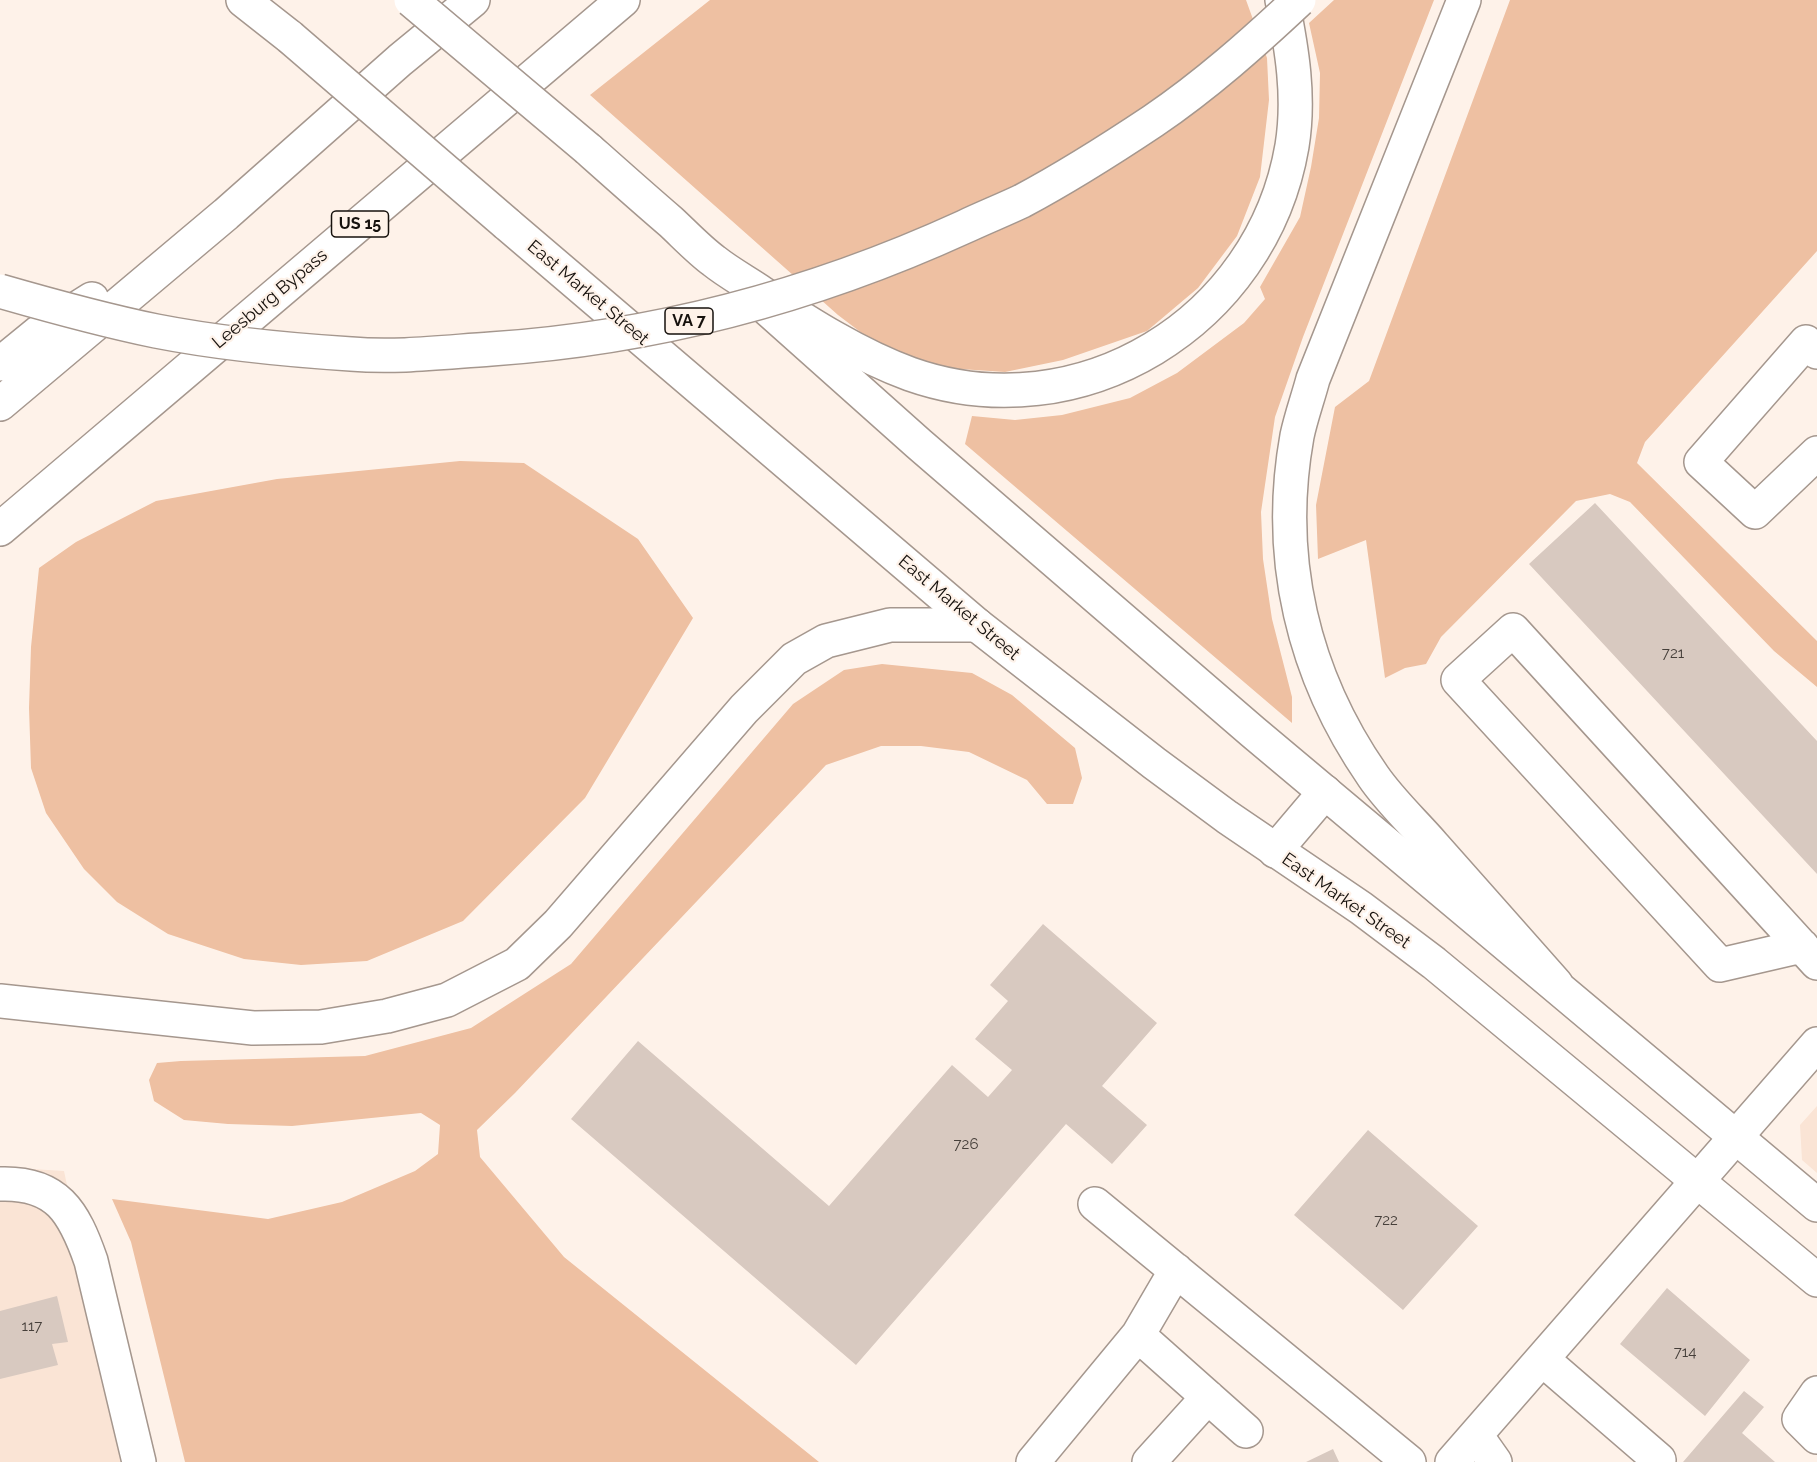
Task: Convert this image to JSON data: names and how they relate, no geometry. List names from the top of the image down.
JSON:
{
  "streets": {
    "main road": [
      "US 15",
      "East Market Street",
      "Leesburg Bypass",
      "VA 7"
    ]
  },
  "house_numbers": [
    "721",
    "726",
    "722",
    "117",
    "714"
  ]
}
